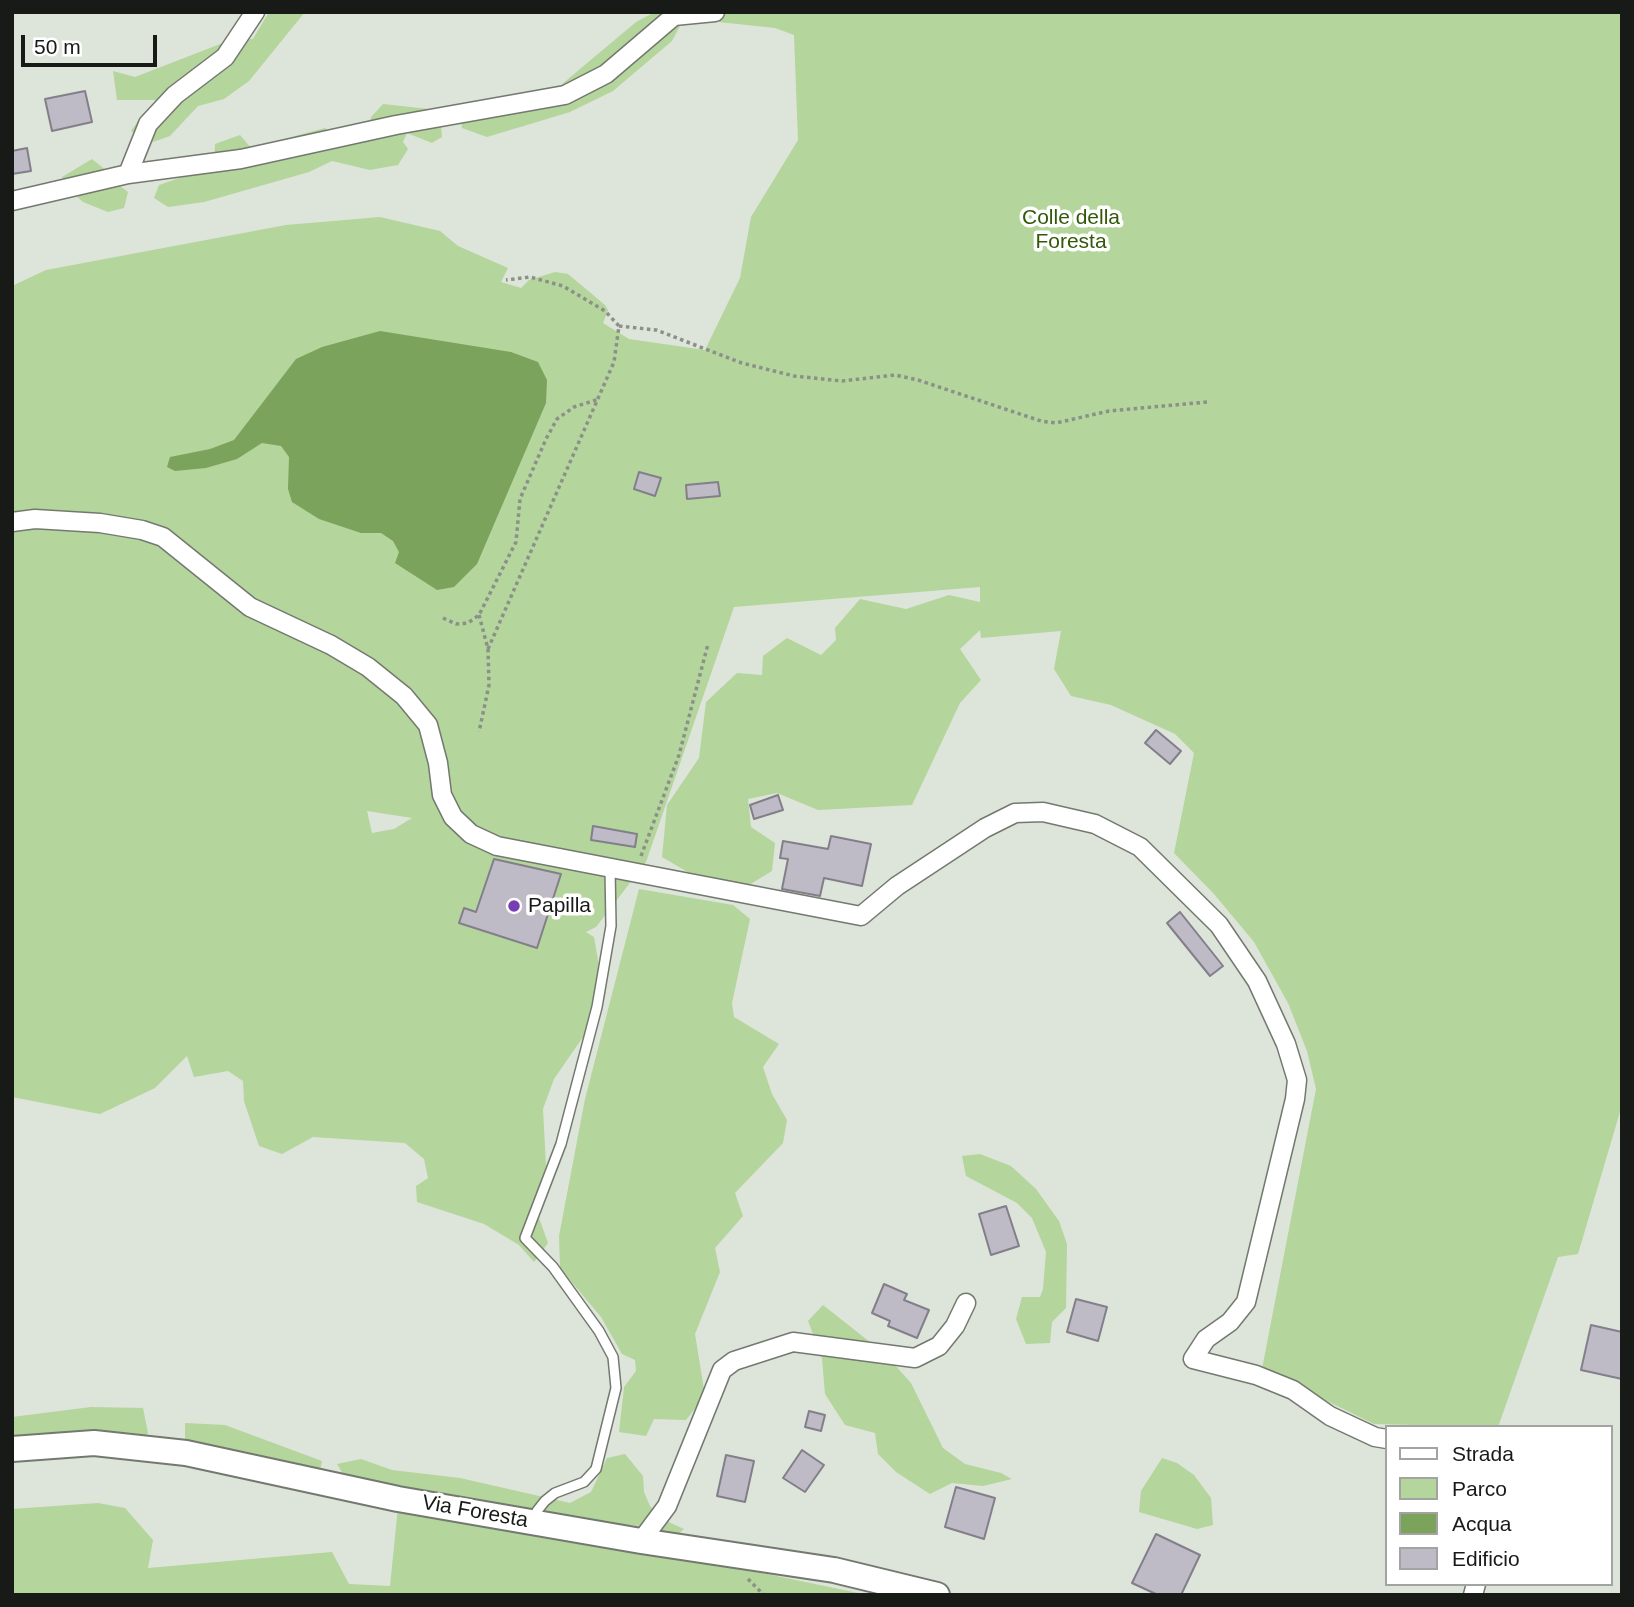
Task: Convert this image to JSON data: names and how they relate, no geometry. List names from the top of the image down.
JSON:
{
  "streets": {
    "main road": ["Via Foresta"]
  },
  "parks": ["Colle della Foresta"],
  "places": ["Papilla"],
  "legend": [
    "Strada",
    "Parco",
    "Acqua",
    "Edificio"
  ],
  "scale_bar": "50 m"
}
